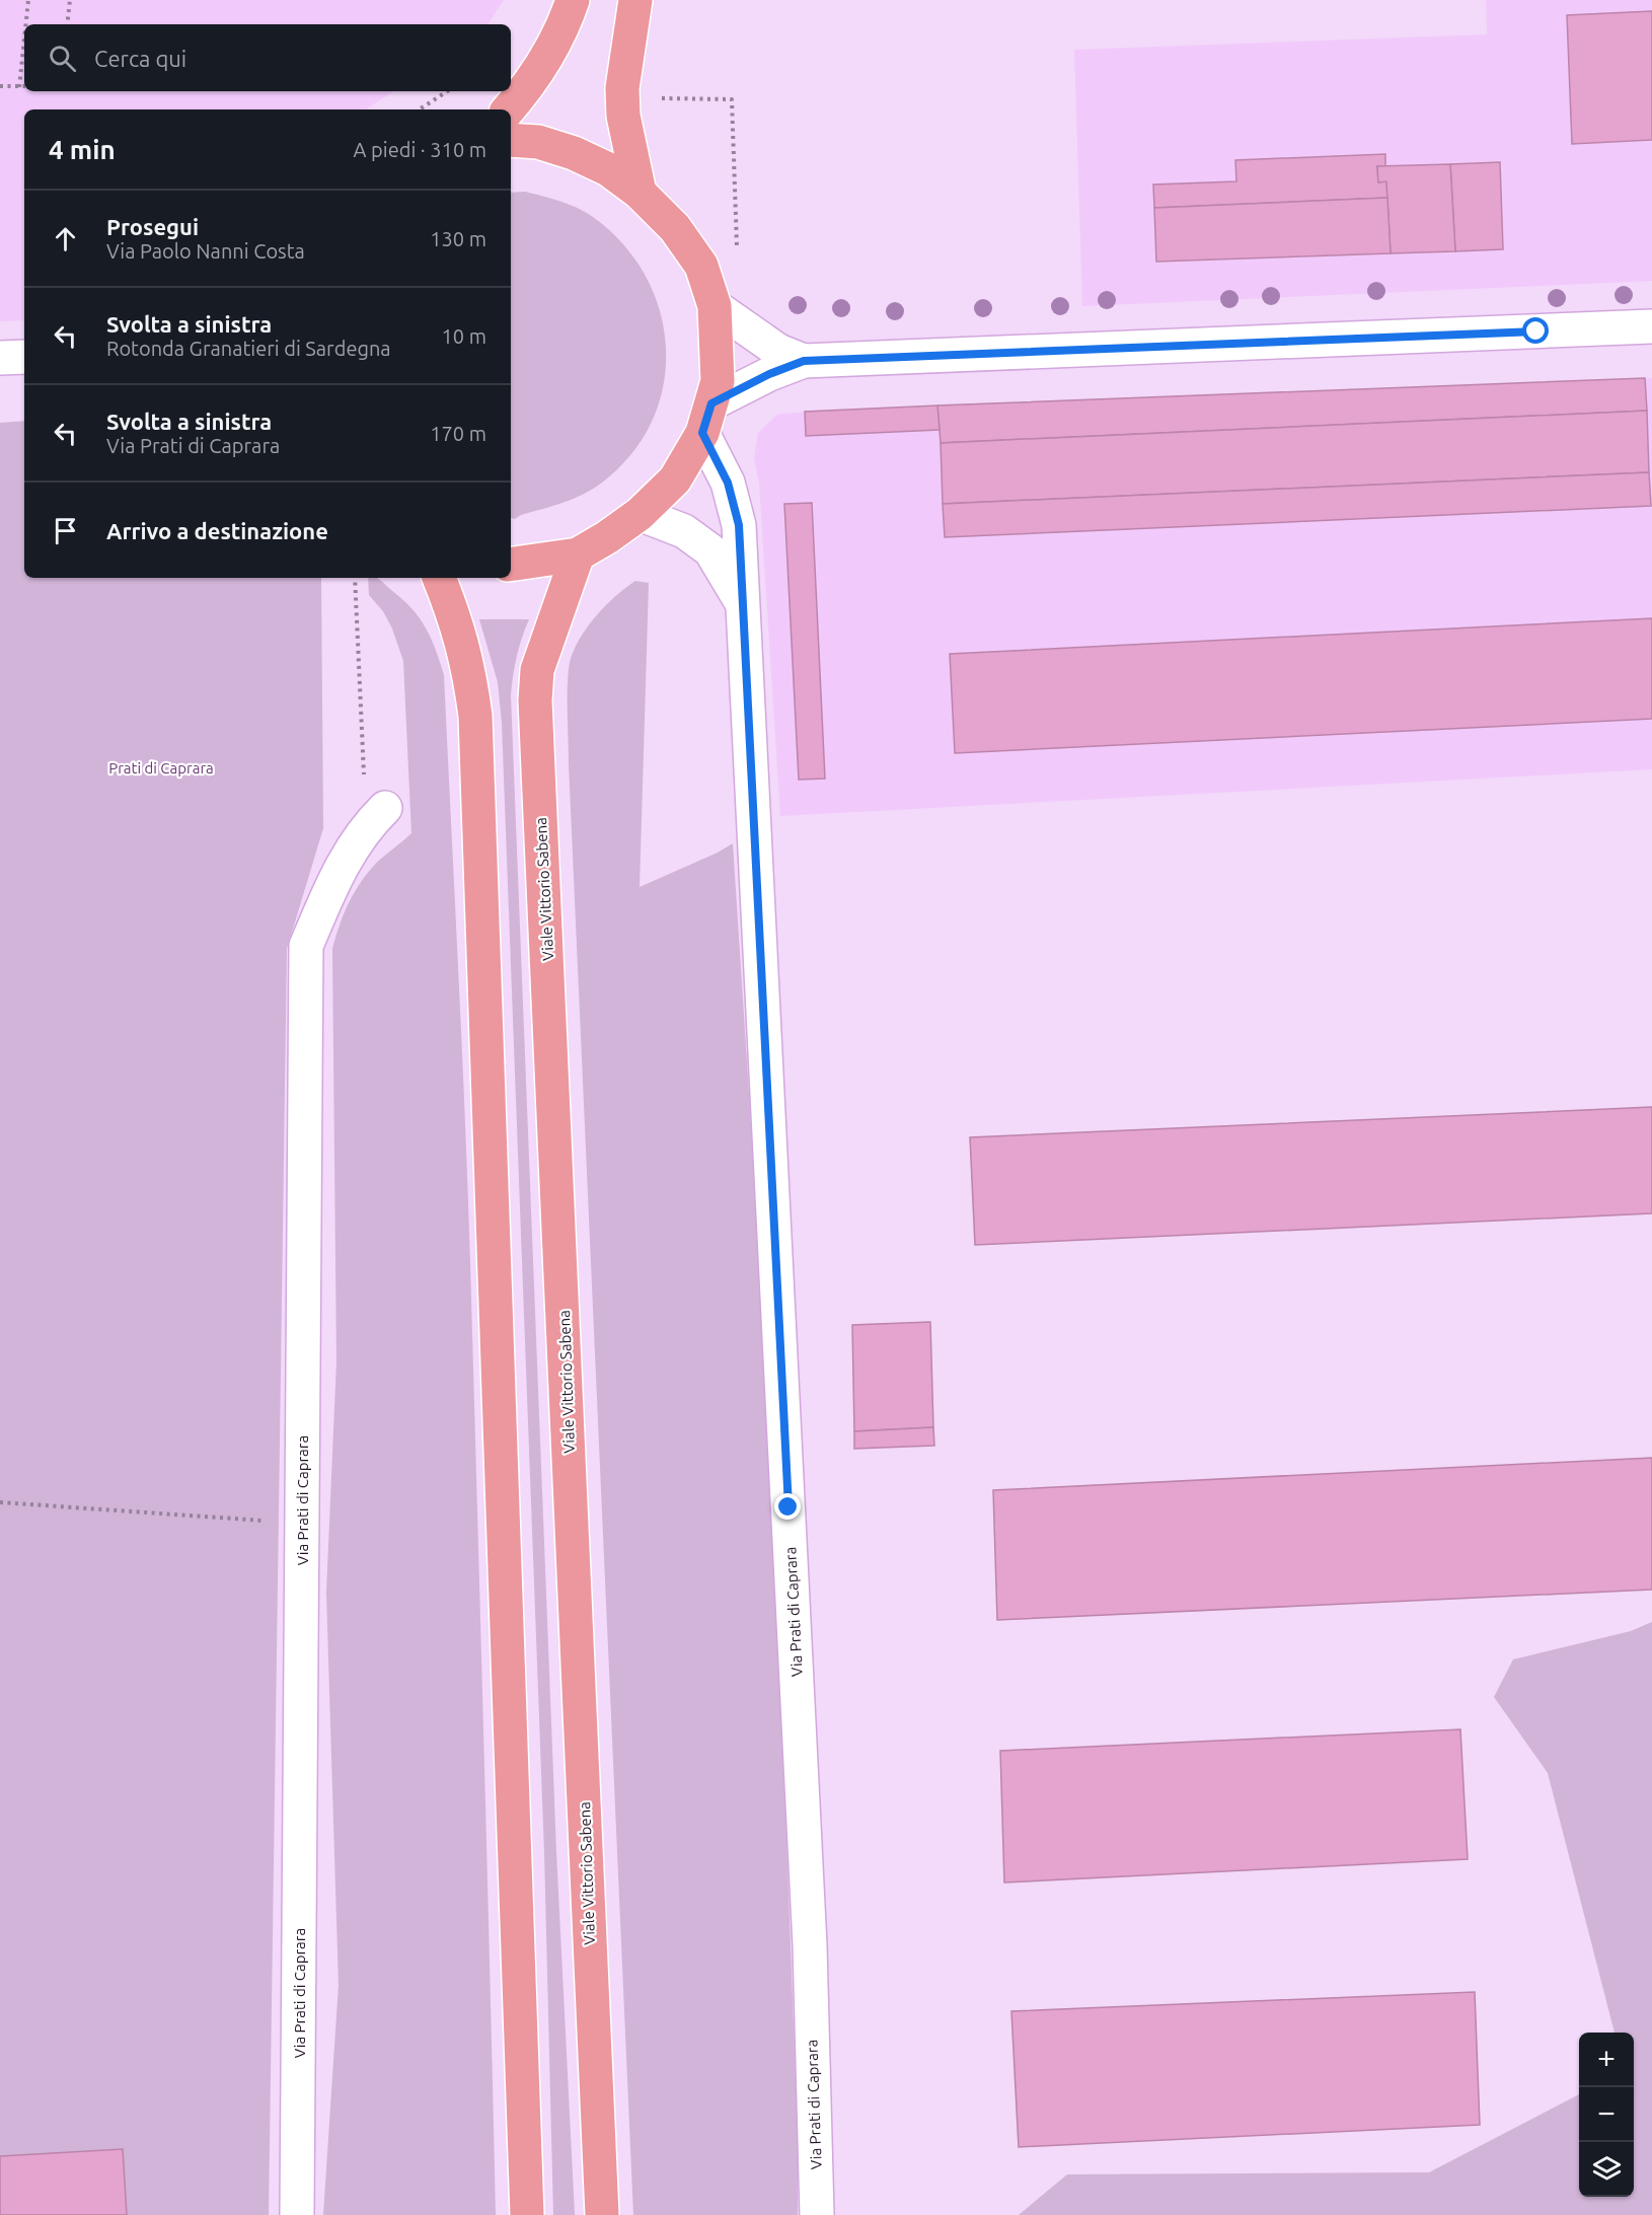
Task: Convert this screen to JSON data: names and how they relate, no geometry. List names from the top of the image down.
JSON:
{
  "streets": {
    "main road": ["Viale Vittorio Sabena"],
    "street": ["Via Prati di Caprara"]
  },
  "parks": ["Prati di Caprara"],
  "page": {
    "search": "Cerca qui",
    "heading": ["4 min", "A piedi · 310 m"],
    "list": [
      ["Prosegui", "Via Paolo Nanni Costa", "130 m"],
      ["Svolta a sinistra", "Rotonda Granatieri di Sardegna", "10 m"],
      ["Svolta a sinistra", "Via Prati di Caprara", "170 m"],
      "Arrivo a destinazione"
    ],
    "map_buttons": ["+", "−"]
  }
}
